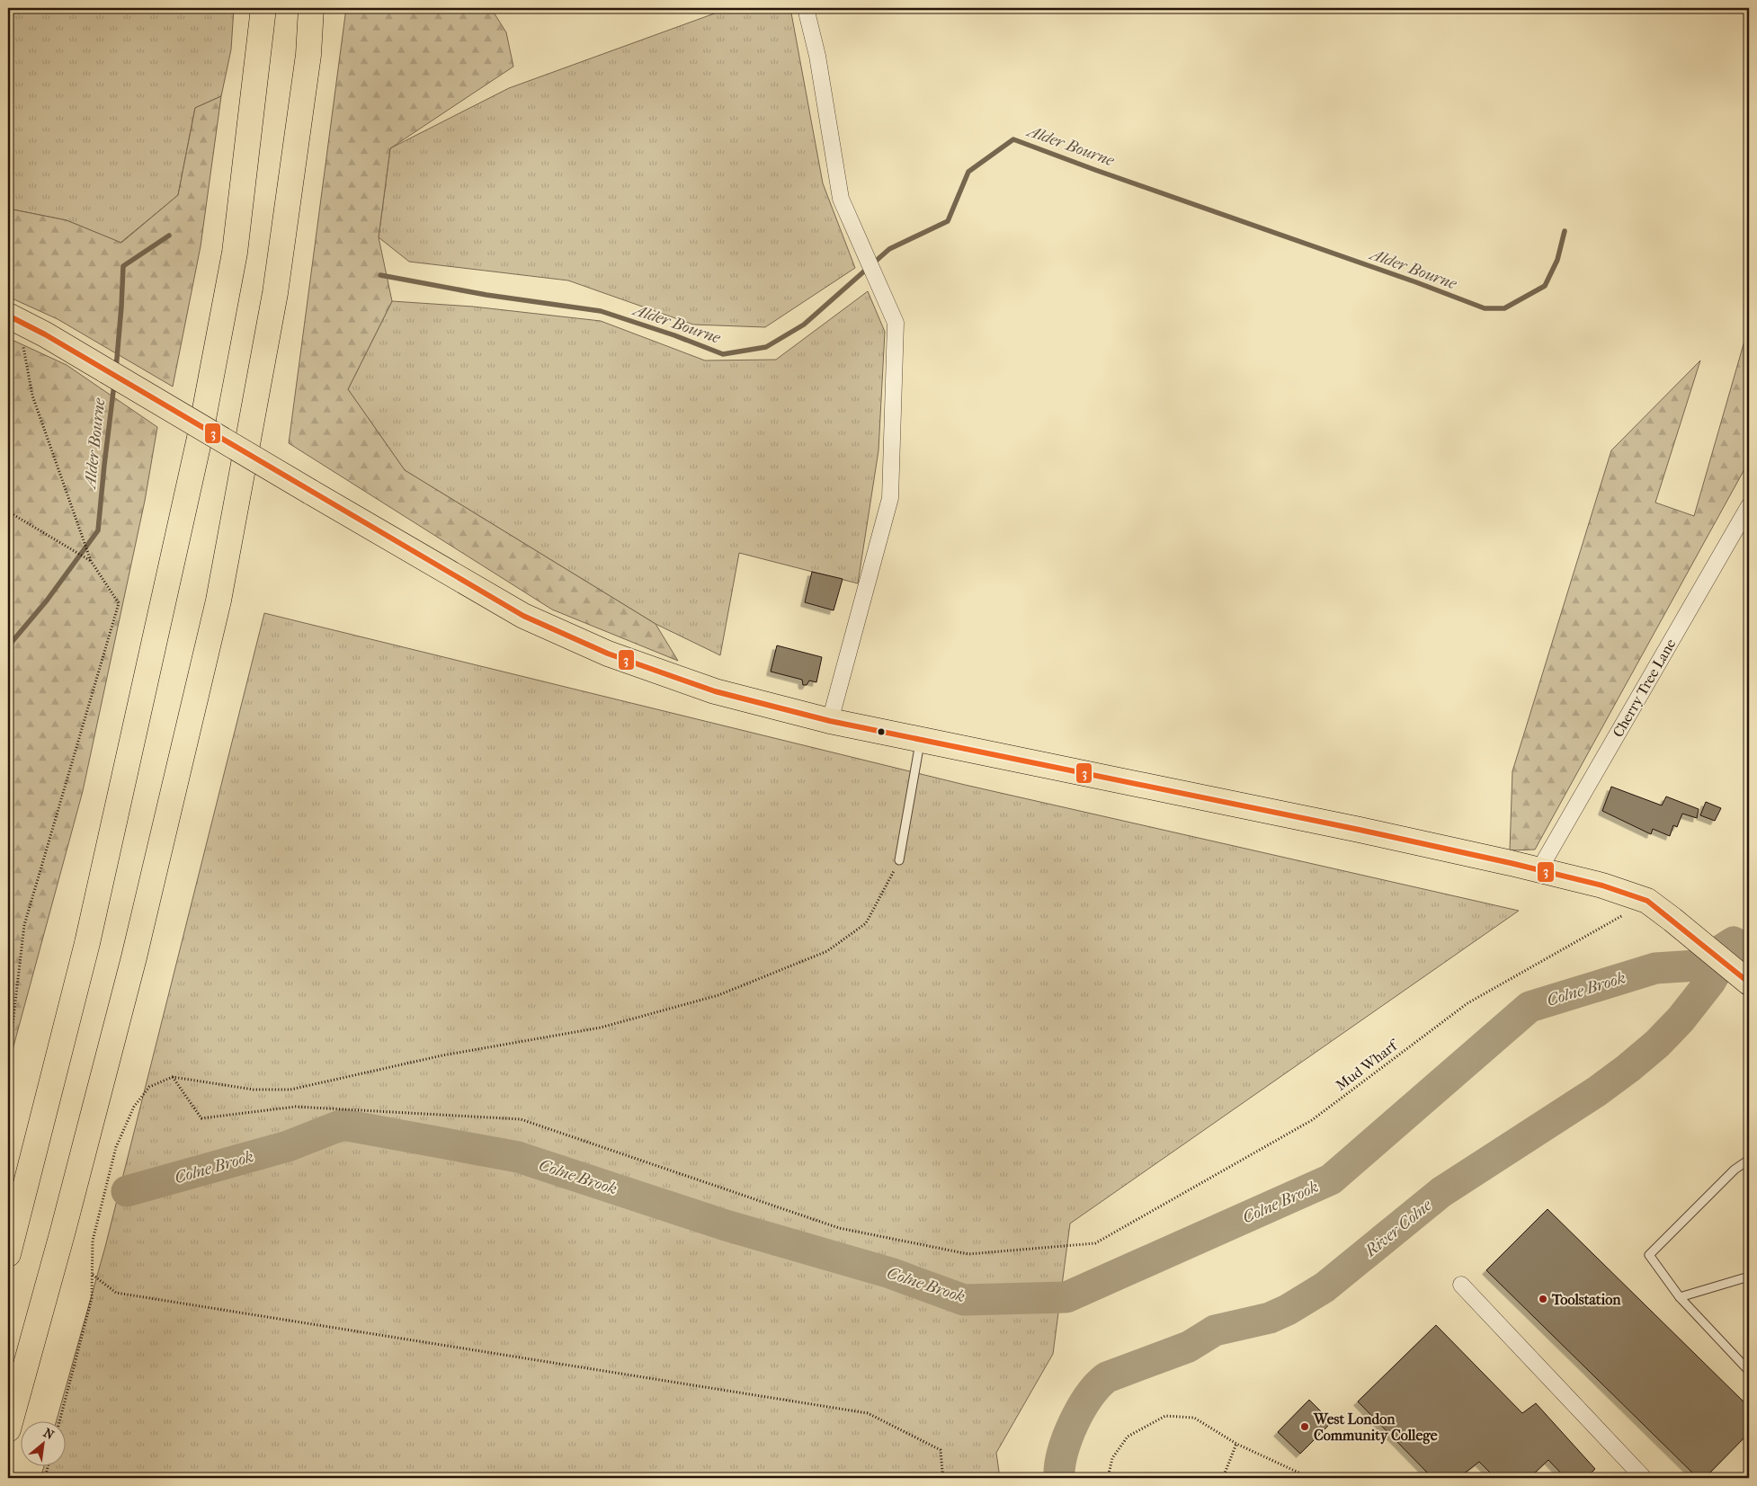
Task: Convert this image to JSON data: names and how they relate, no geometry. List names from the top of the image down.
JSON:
{
  "streets": {
    "street": ["Cherry Tree Lane"],
    "path": ["Mud Wharf"]
  },
  "water": ["Alder Bourne", "Colne Brook", "River Colne"],
  "places": ["Toolstation", "West London Community College"],
  "lines": ["transit line 3"],
  "north": "top right"
}
